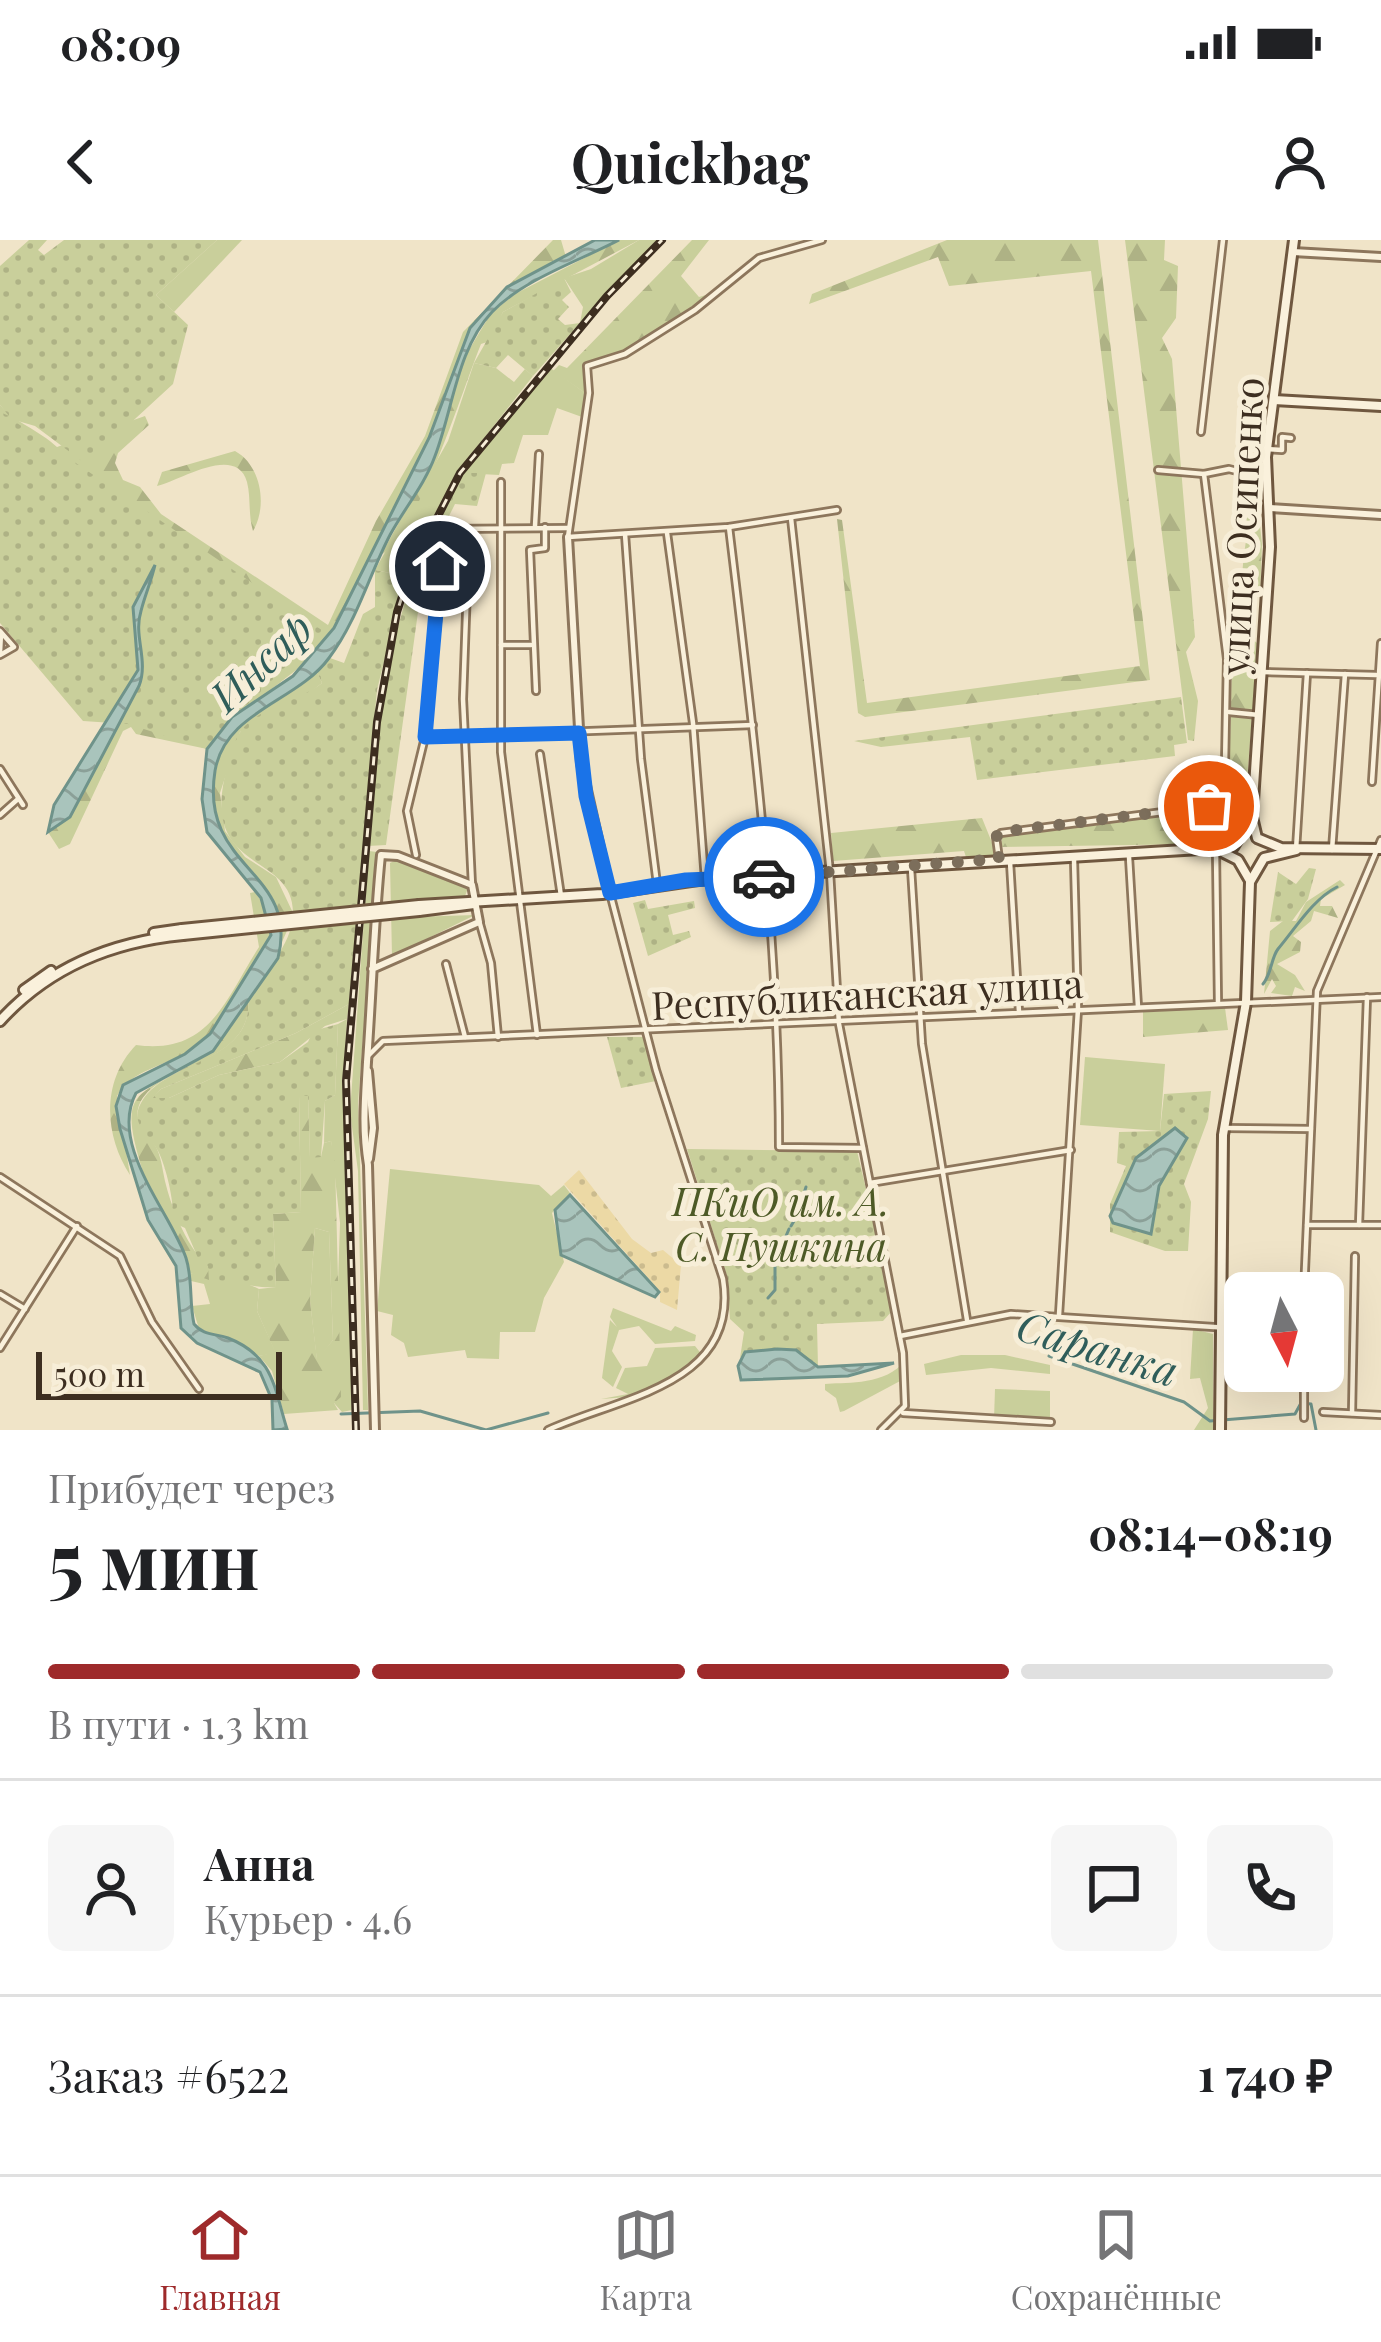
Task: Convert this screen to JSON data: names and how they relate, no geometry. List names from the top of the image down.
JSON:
{
  "streets": {
    "main road": ["улица Осипенко"],
    "street": ["Республиканская улица"]
  },
  "water": ["Инсар", "Саранка"],
  "parks": ["ПКиО им. А. С. Пушкина"],
  "scale_bar": "500 m",
  "north": "bottom",
  "page": {
    "status": "08:09",
    "header": "Quickbag",
    "scale": "500 m",
    "heading": ["5 мин", "Прибудет через", "08:14–08:19"],
    "panel": [
      "Анна",
      "Курьер · 4.6",
      "Заказ #6522",
      "1 740 ₽"
    ],
    "bar": "В пути · 1.3 km",
    "tabs": ["Главная", "Карта", "Сохранённые"]
  }
}
